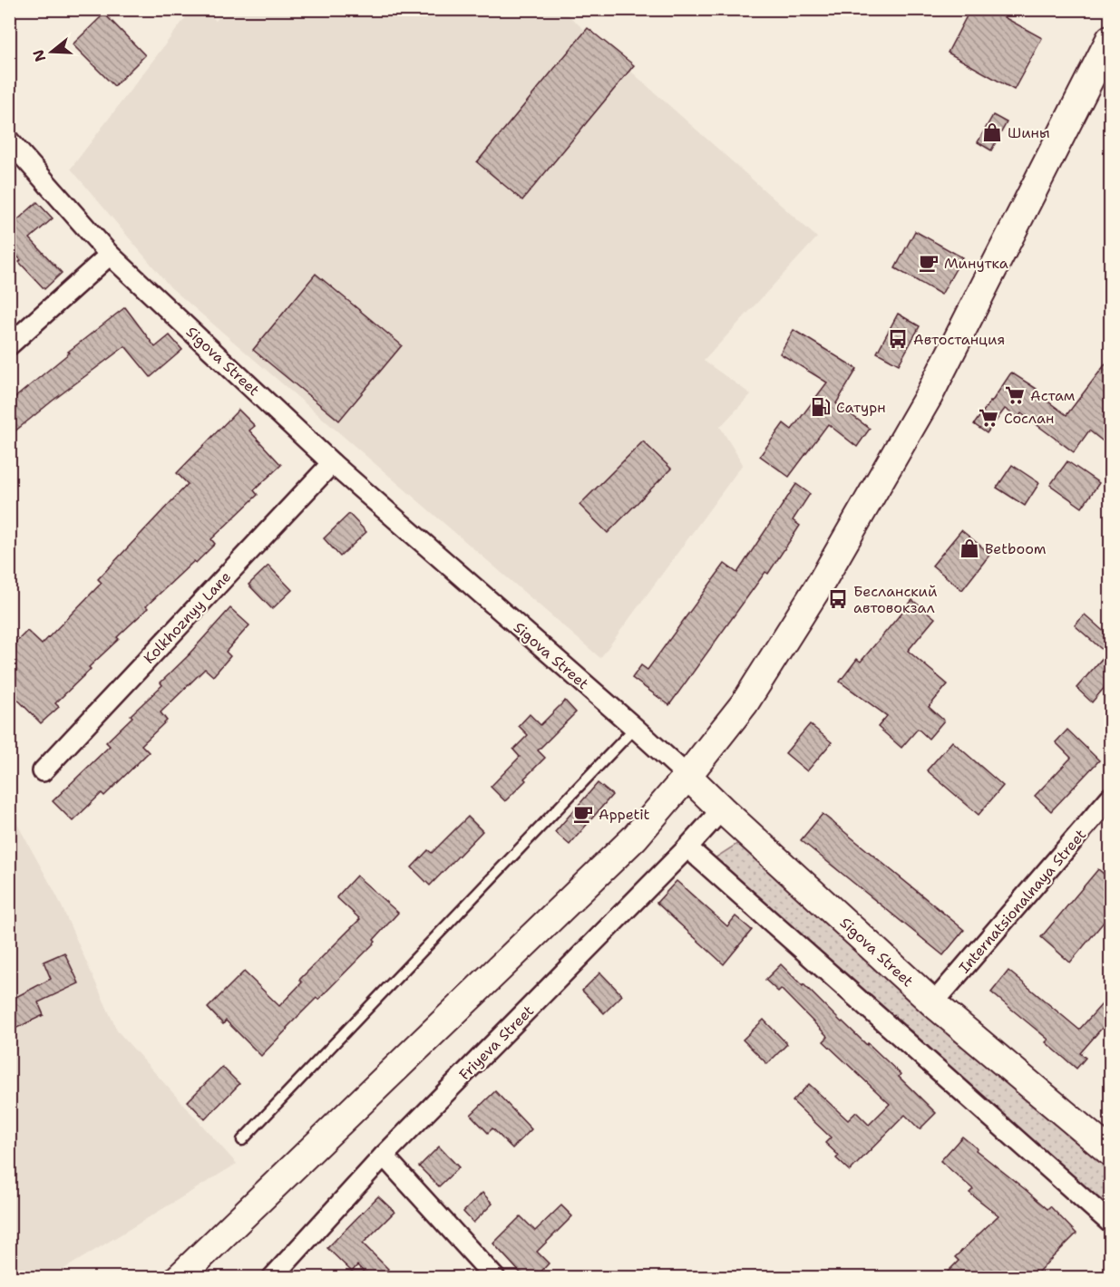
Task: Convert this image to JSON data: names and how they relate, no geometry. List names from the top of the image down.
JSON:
{
  "streets": {
    "main road": ["Sigova Street"],
    "street": ["Kolkhoznyy Lane", "Internatsionalnaya Street", "Friyeva Street"]
  },
  "crossings": [
    ["Sigova Street", "Kolkhoznyy Lane"],
    ["Sigova Street", "Internatsionalnaya Street"],
    ["Sigova Street", "Friyeva Street"]
  ],
  "places": {
    "shop": ["Шины", "Betboom"],
    "cafe": ["Минутка", "Appetit"],
    "bus stop": ["Автостанция", "Бесланский автовокзал"],
    "supermarket": ["Астам", "Сослан"],
    "fuel station": ["Сатурн"]
  },
  "north": "left"
}
